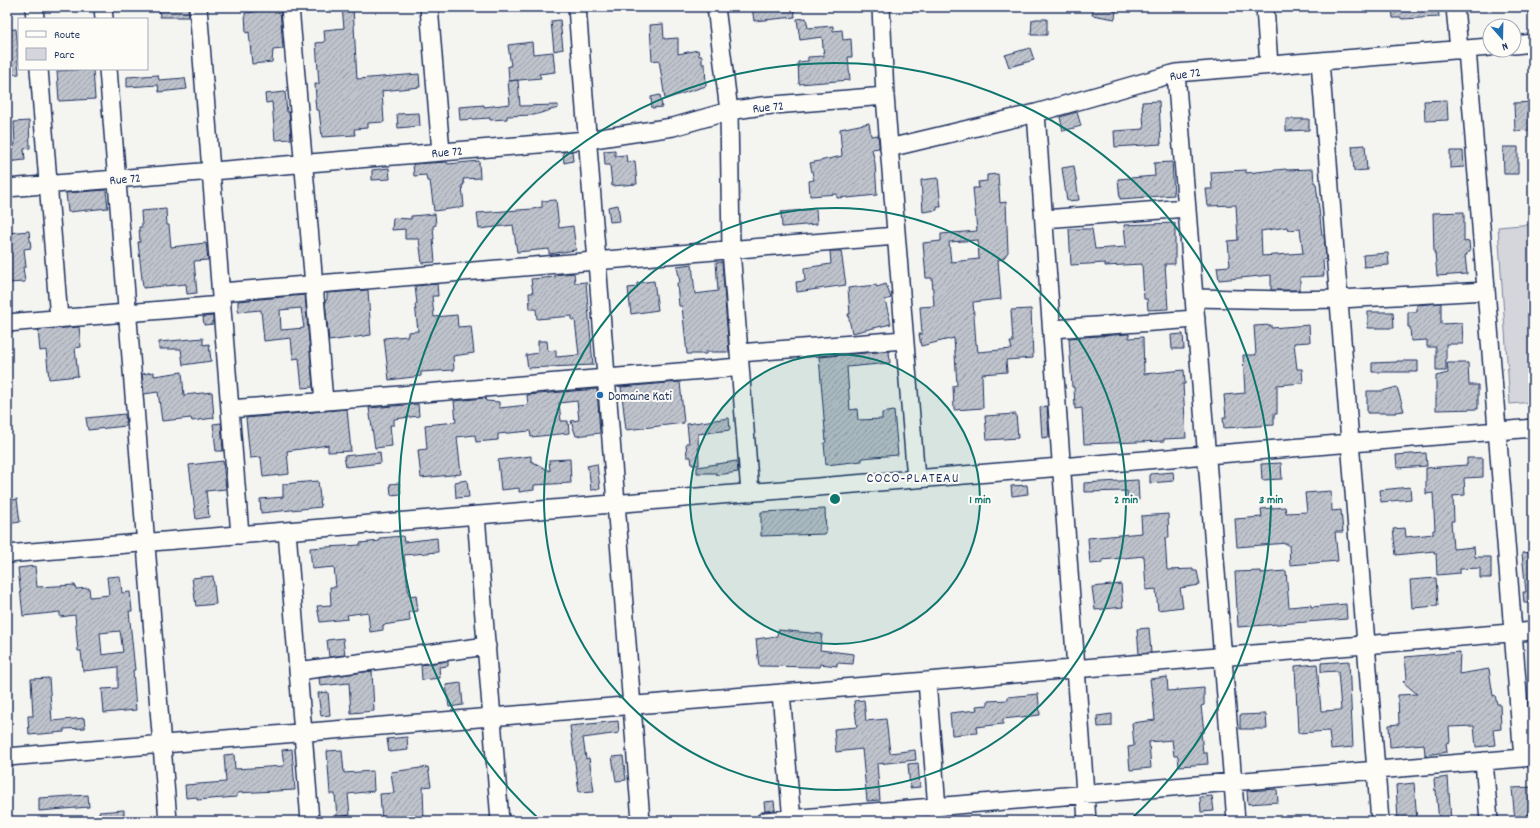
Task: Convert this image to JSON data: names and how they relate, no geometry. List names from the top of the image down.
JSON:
{
  "streets": {
    "street": ["Rue 72"]
  },
  "districts": ["COCO-PLATEAU"],
  "places": ["Domaine Kati"],
  "legend": ["Route", "Parc"],
  "north": "bottom",
  "rings": ["1 min", "2 min", "3 min"]
}
